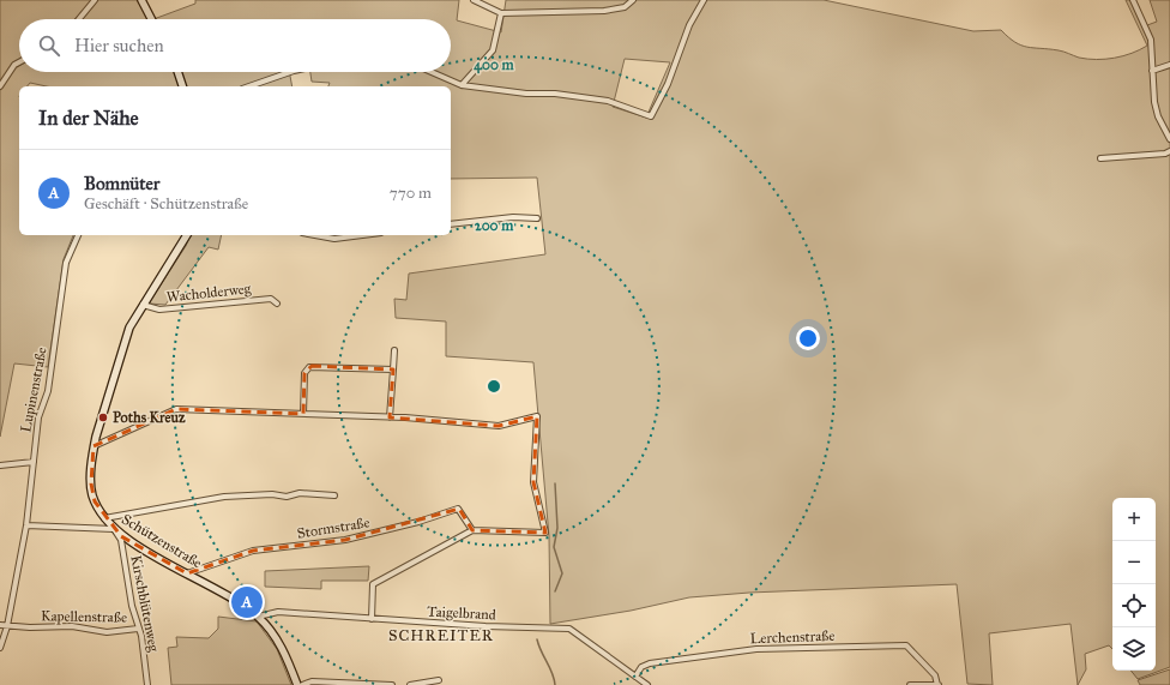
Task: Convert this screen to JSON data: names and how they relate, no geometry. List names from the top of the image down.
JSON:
{
  "streets": {
    "street": [
      "Wacholderweg",
      "Lupinenstraße",
      "Stormstraße",
      "Schützenstraße",
      "Kirschblütenweg",
      "Taigelbrand",
      "Kapellenstraße",
      "Lerchenstraße"
    ]
  },
  "crossings": [
    ["Wacholderweg", "Schützenstraße"],
    ["Lupinenstraße", "Kapellenstraße"],
    ["Stormstraße", "Schützenstraße"],
    ["Schützenstraße", "Kirschblütenweg"],
    ["Schützenstraße", "Taigelbrand"],
    ["Kirschblütenweg", "Kapellenstraße"],
    ["Taigelbrand", "Lerchenstraße"]
  ],
  "districts": ["SCHREITER"],
  "places": ["Poths Kreuz"],
  "page": {
    "search": "Hier suchen",
    "heading": "In der Nähe",
    "list": [
      {
        "mark": "A",
        "name": "Bomnüter",
        "note": "Geschäft · Schützenstraße",
        "value": "770 m"
      }
    ],
    "map_buttons": ["+", "−"],
    "pins": "A"
  },
  "rings": ["400 m", "200 m"]
}
